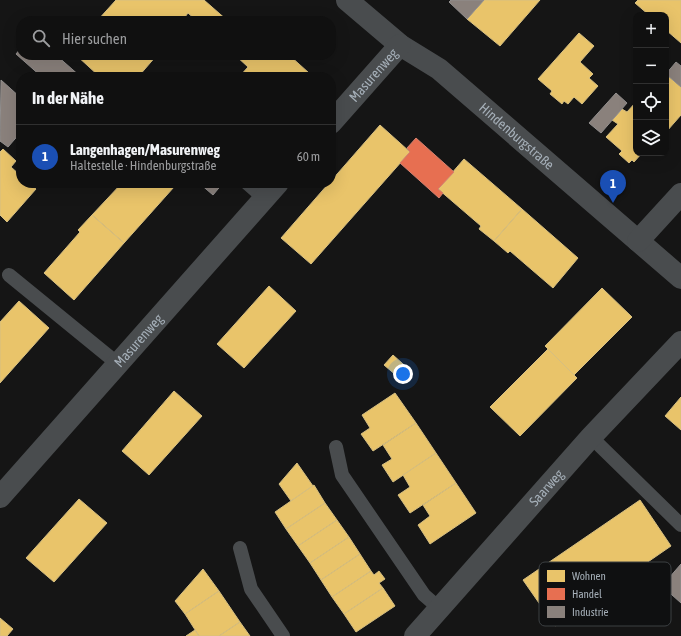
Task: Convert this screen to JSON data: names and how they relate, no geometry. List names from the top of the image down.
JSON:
{
  "streets": {
    "street": ["Masurenweg", "Hindenburgstraße", "Saarweg"]
  },
  "crossings": [
    ["Masurenweg", "Hindenburgstraße"]
  ],
  "legend": ["Wohnen", "Handel", "Industrie"],
  "page": {
    "map_buttons": ["+", "−"],
    "search": "Hier suchen",
    "heading": "In der Nähe",
    "list": [
      {
        "mark": "1",
        "name": "Langenhagen/Masurenweg",
        "note": "Haltestelle · Hindenburgstraße",
        "value": "60 m"
      }
    ],
    "pins": "1"
  }
}
